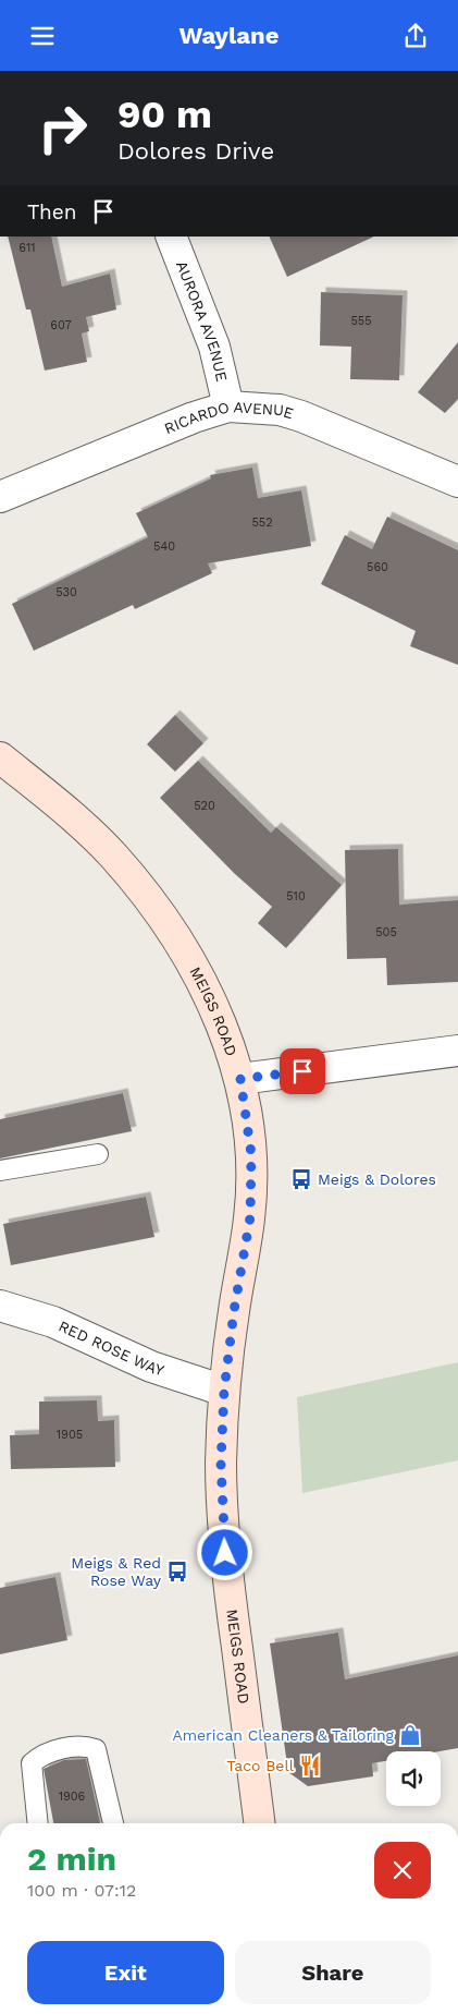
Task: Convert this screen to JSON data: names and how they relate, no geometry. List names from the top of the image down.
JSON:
{
  "streets": {
    "main road": ["MEIGS ROAD"],
    "street": ["AURORA AVENUE", "RICARDO AVENUE", "RED ROSE WAY"]
  },
  "crossings": [
    ["AURORA AVENUE", "RICARDO AVENUE"],
    ["MEIGS ROAD", "RED ROSE WAY"]
  ],
  "places": {
    "bus stop": ["Meigs & Dolores", "Meigs & Red Rose Way"],
    "shop": ["American Cleaners & Tailoring"],
    "restaurant": ["Taco Bell"]
  },
  "house_numbers": [
    "611",
    "555",
    "607",
    "552",
    "540",
    "560",
    "530",
    "520",
    "510",
    "505",
    "1905",
    "1906"
  ],
  "page": {
    "header": "Waylane",
    "turn": ["90 m", "Dolores Drive"],
    "then": "Then",
    "heading": ["2 min", "100 m · 07:12"],
    "buttons": ["Exit", "Share"]
  }
}
